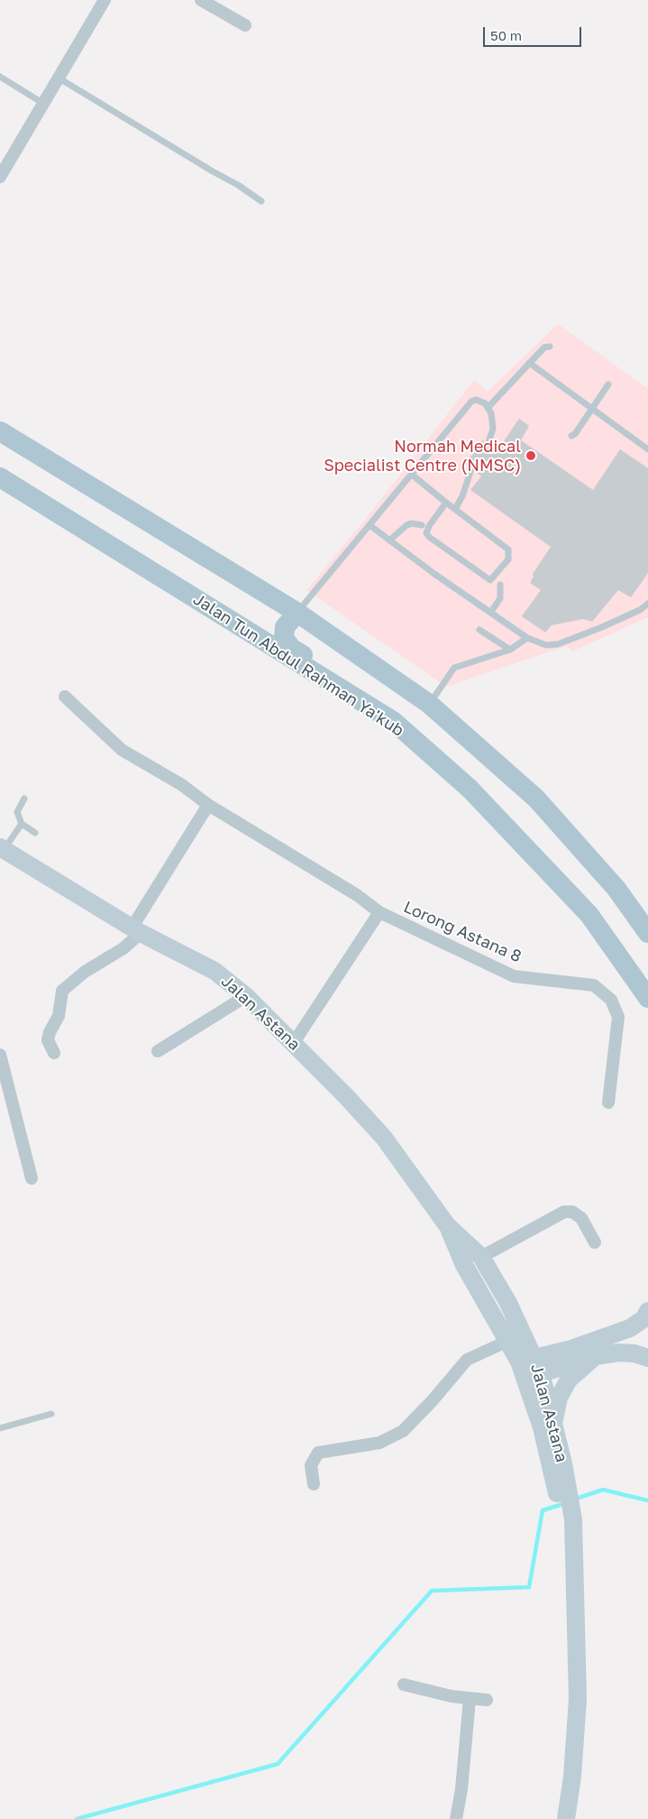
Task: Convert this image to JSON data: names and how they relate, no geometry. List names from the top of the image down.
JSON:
{
  "streets": {
    "main road": ["Jalan Tun Abdul Rahman Ya'kub", "Jalan Astana"],
    "street": ["Lorong Astana 8"]
  },
  "places": ["Normah Medical Specialist Centre (NMSC)"],
  "scale_bar": "50 m"
}
